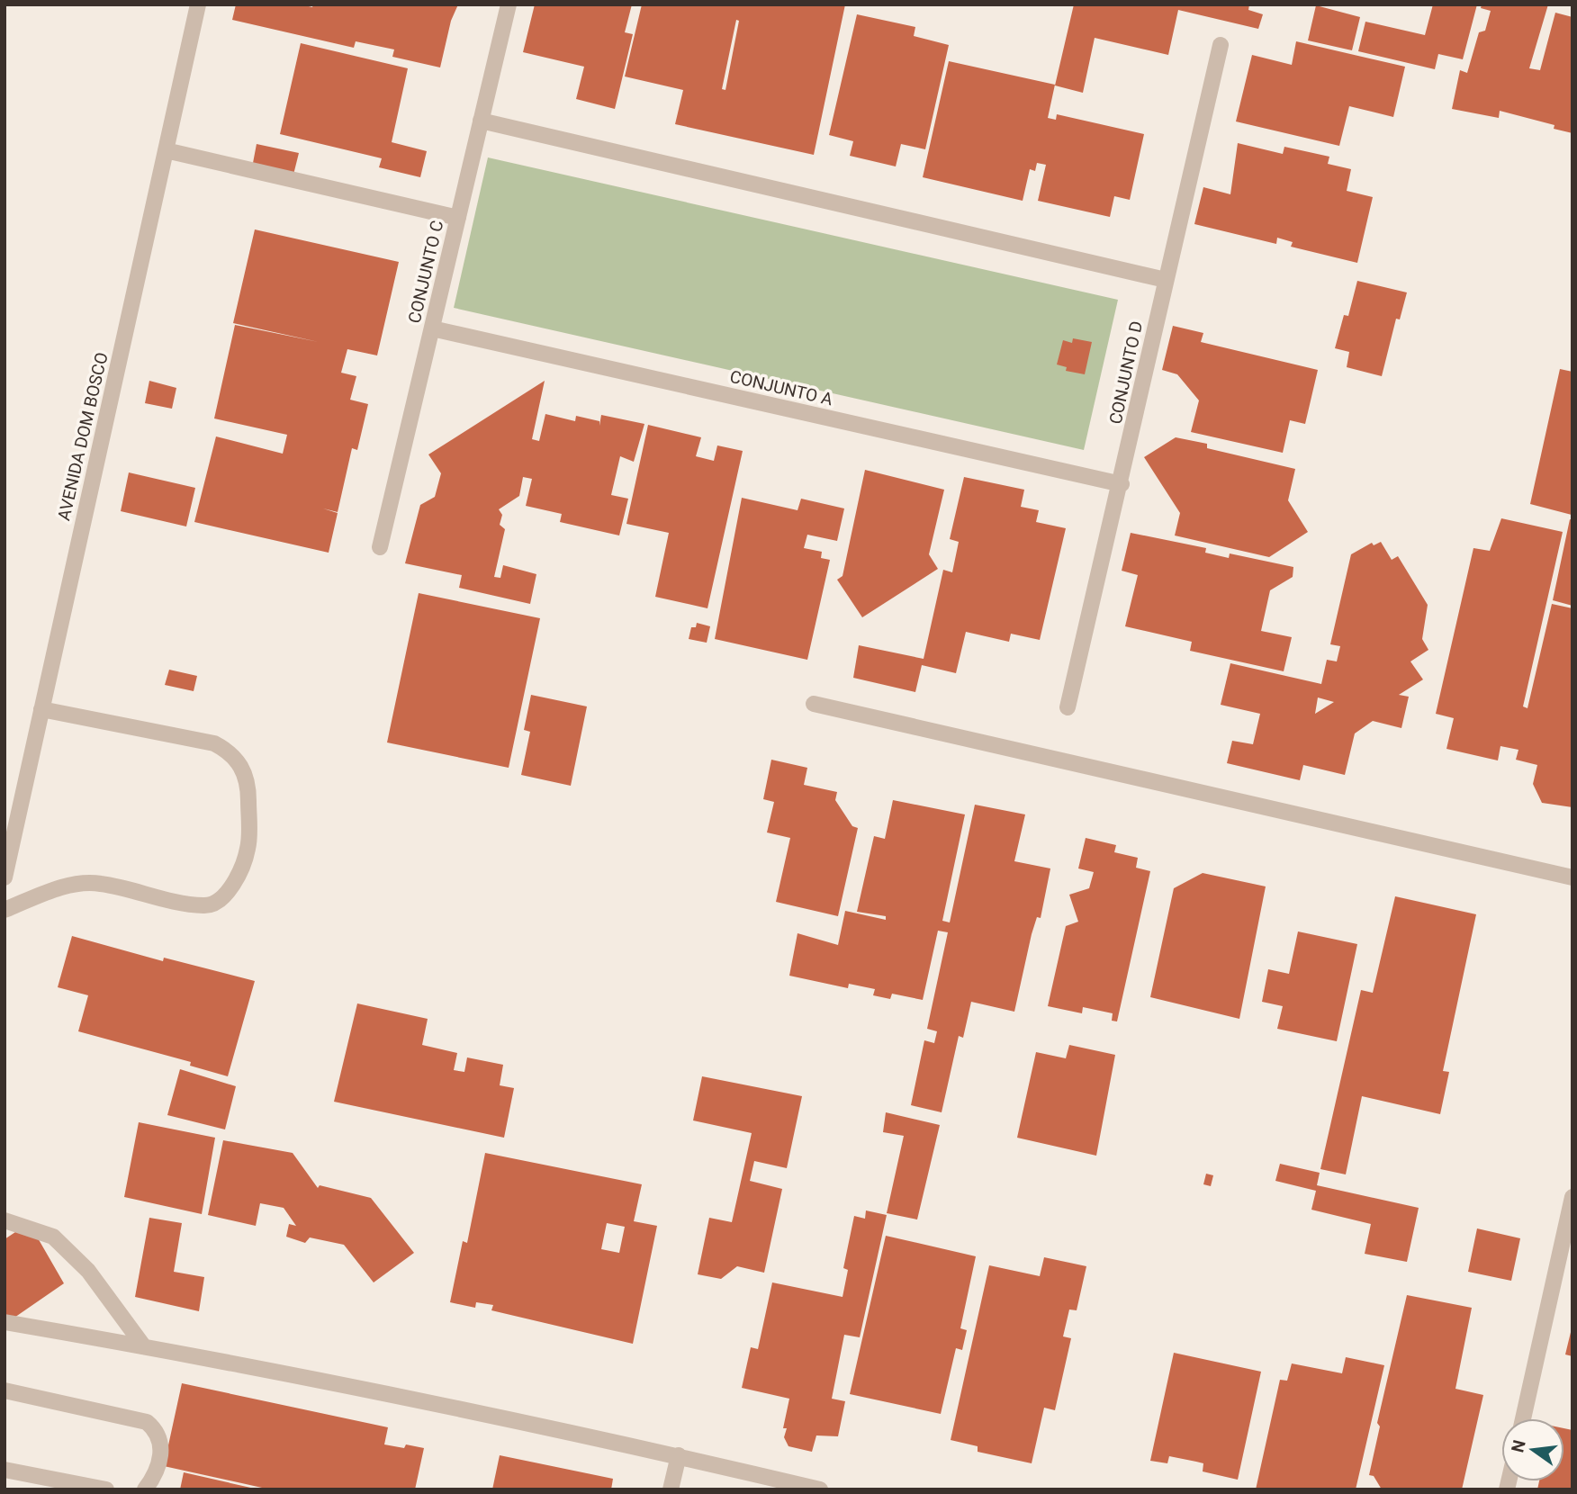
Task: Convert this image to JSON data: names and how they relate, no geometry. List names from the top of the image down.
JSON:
{
  "streets": {
    "street": [
      "CONJUNTO C",
      "CONJUNTO D",
      "CONJUNTO A",
      "AVENIDA DOM BOSCO"
    ]
  },
  "crossings": [
    ["CONJUNTO C", "CONJUNTO A"],
    ["CONJUNTO D", "CONJUNTO A"]
  ],
  "north": "left"
}
